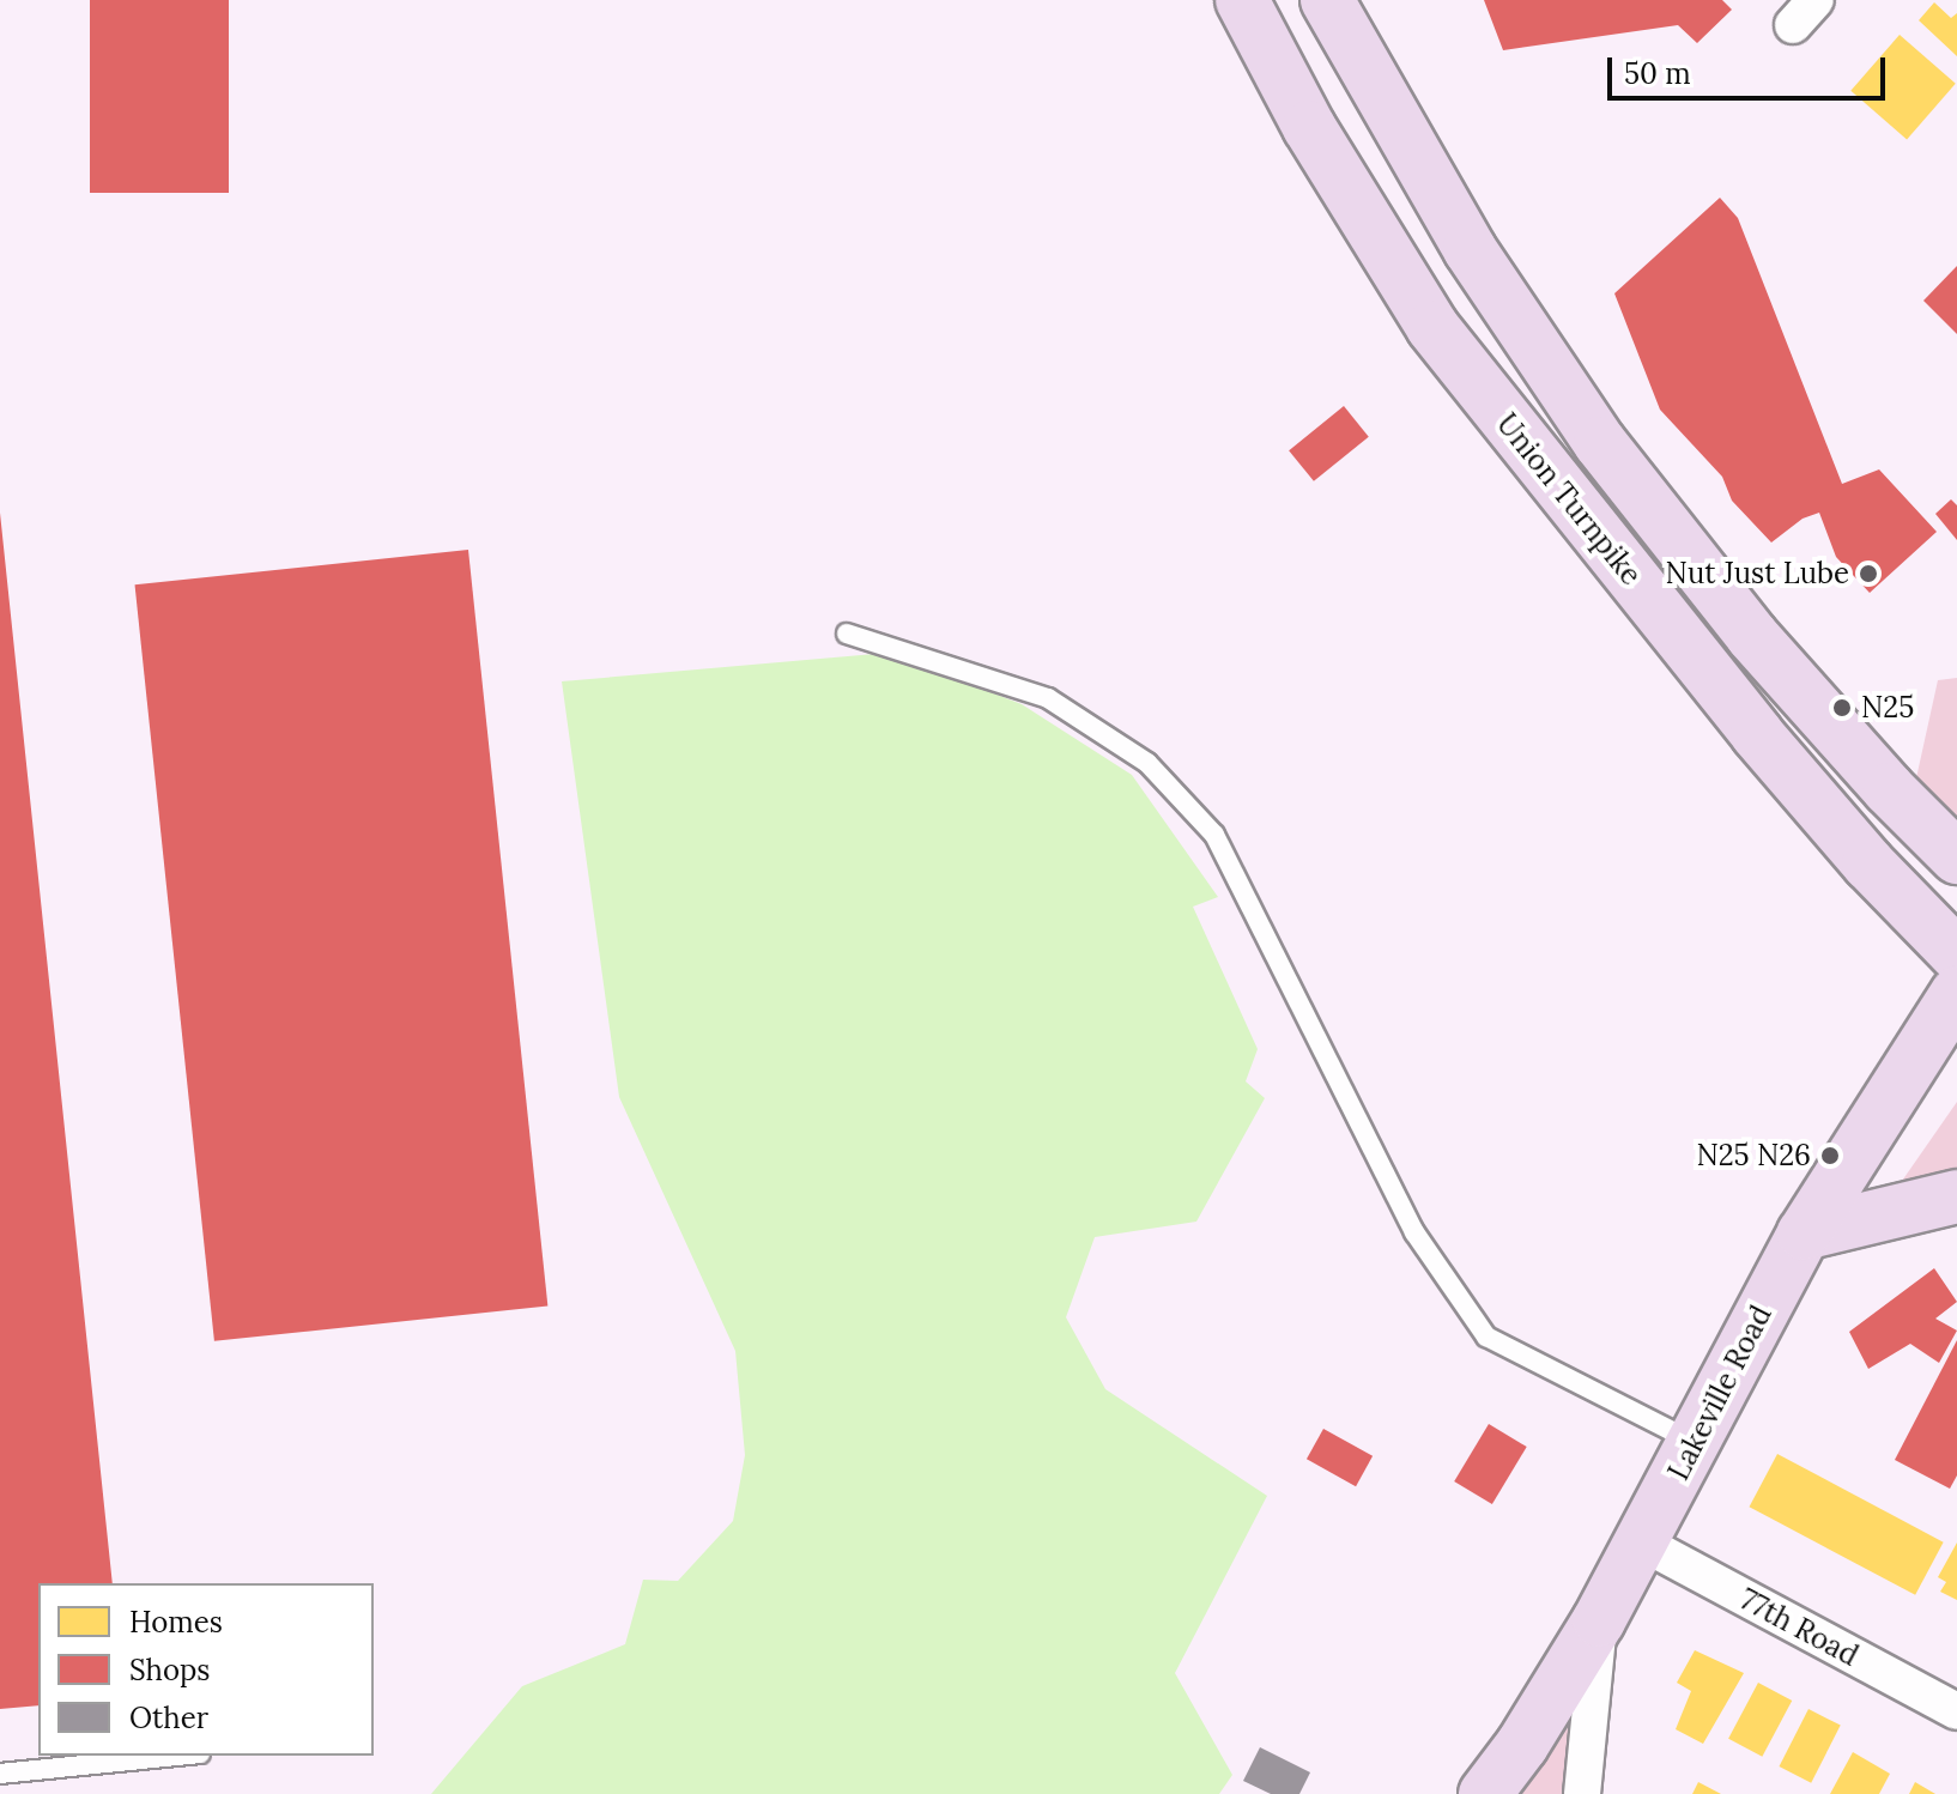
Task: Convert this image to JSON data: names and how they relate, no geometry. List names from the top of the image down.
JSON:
{
  "streets": {
    "main road": ["Union Turnpike", "Lakeville Road"],
    "street": ["77th Road"]
  },
  "crossings": [
    ["Lakeville Road", "77th Road"]
  ],
  "places": ["Nut Just Lube", "N25", "N25 N26"],
  "legend": ["Homes", "Shops", "Other"],
  "scale_bar": "50 m"
}
